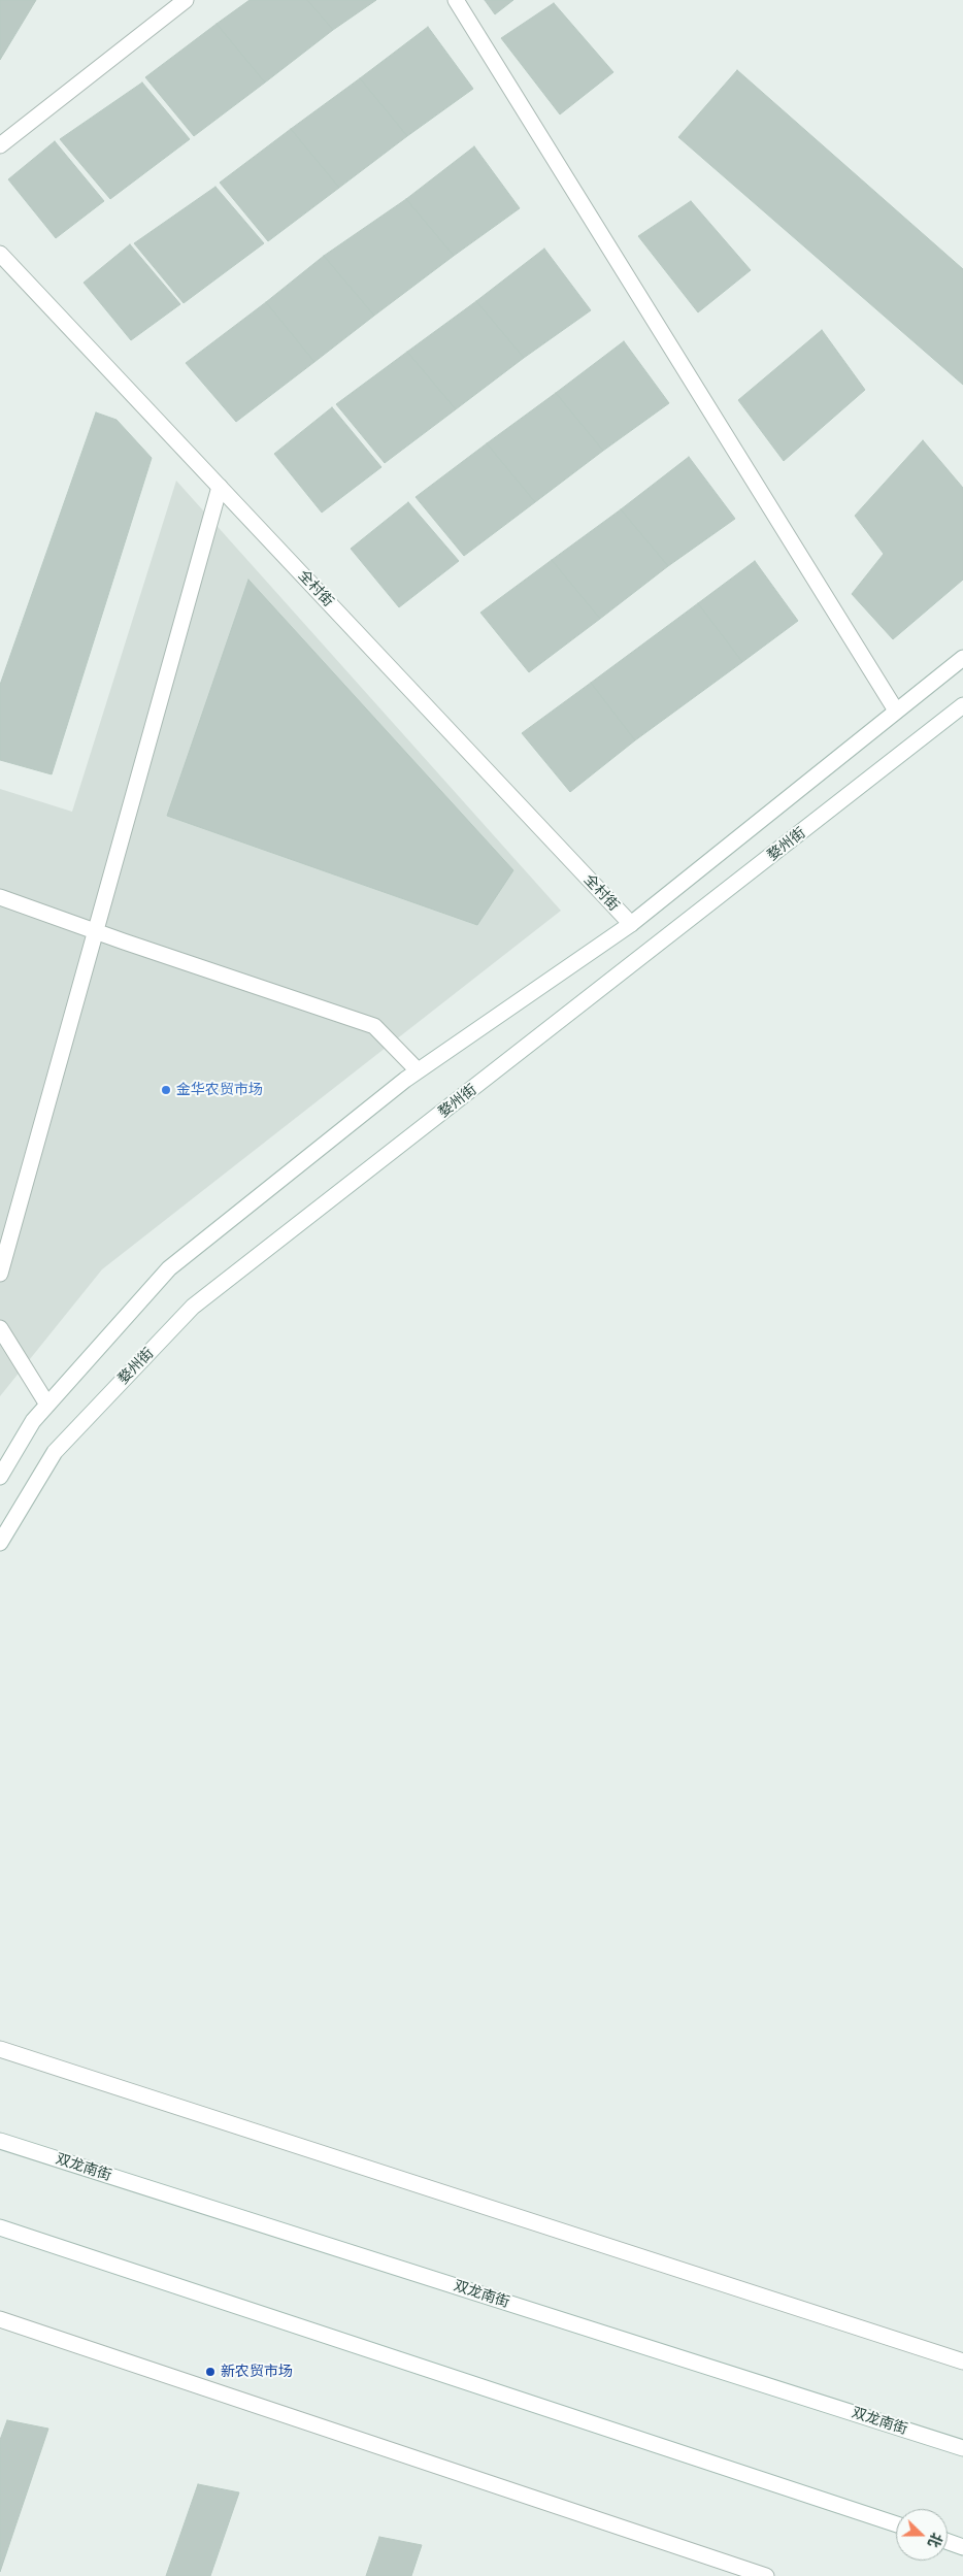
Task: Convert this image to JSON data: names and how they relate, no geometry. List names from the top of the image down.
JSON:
{
  "streets": {
    "main road": ["全村街", "婺州街", "双龙南街"]
  },
  "places": ["金华农贸市场", "新农贸市场"],
  "north": "right"
}
